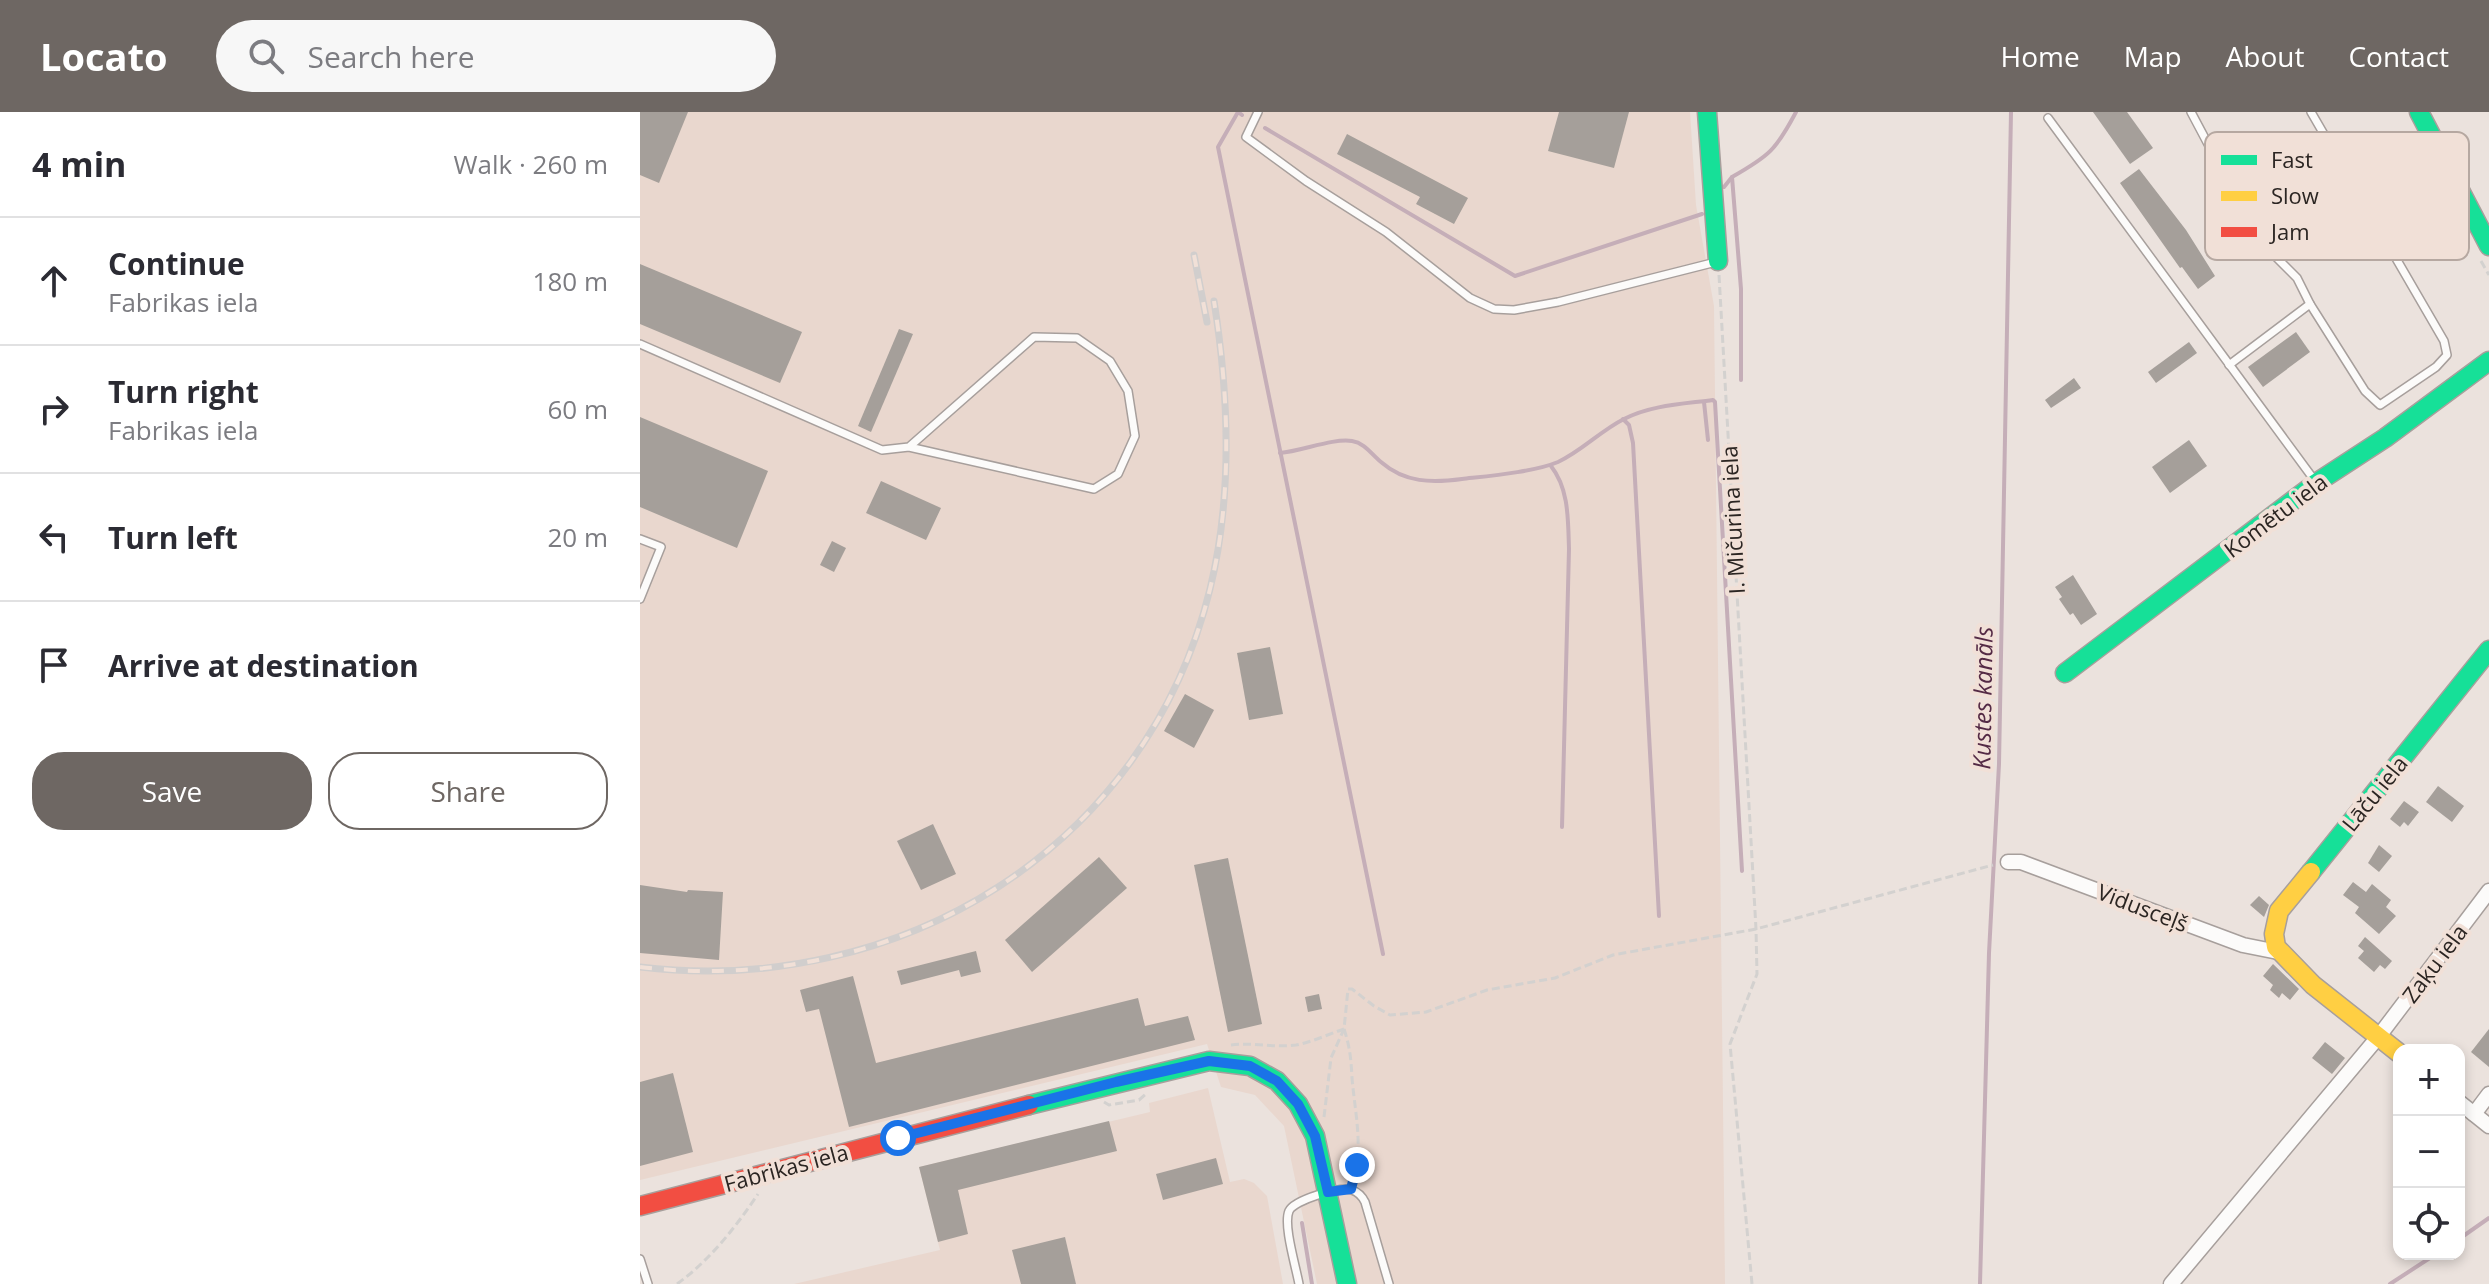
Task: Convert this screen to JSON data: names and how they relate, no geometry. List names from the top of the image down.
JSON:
{
  "streets": {
    "street": [
      "Komētu iela",
      "Lāču iela",
      "Vidusceļš",
      "Zaķu iela",
      "Fabrikas iela"
    ],
    "path": ["I. Mičurina iela"]
  },
  "crossings": [
    ["Lāču iela", "Vidusceļš"]
  ],
  "water": ["Kustes kanāls"],
  "legend": ["Fast", "Slow", "Jam"],
  "page": {
    "header": "Locato",
    "search": "Search here",
    "nav": [
      "Home",
      "Map",
      "About",
      "Contact"
    ],
    "heading": ["4 min", "Walk · 260 m"],
    "list": [
      ["Continue", "Fabrikas iela", "180 m"],
      ["Turn right", "Fabrikas iela", "60 m"],
      ["Turn left", "20 m"],
      "Arrive at destination"
    ],
    "buttons": ["Save", "Share"],
    "map_buttons": ["+", "−"]
  }
}
